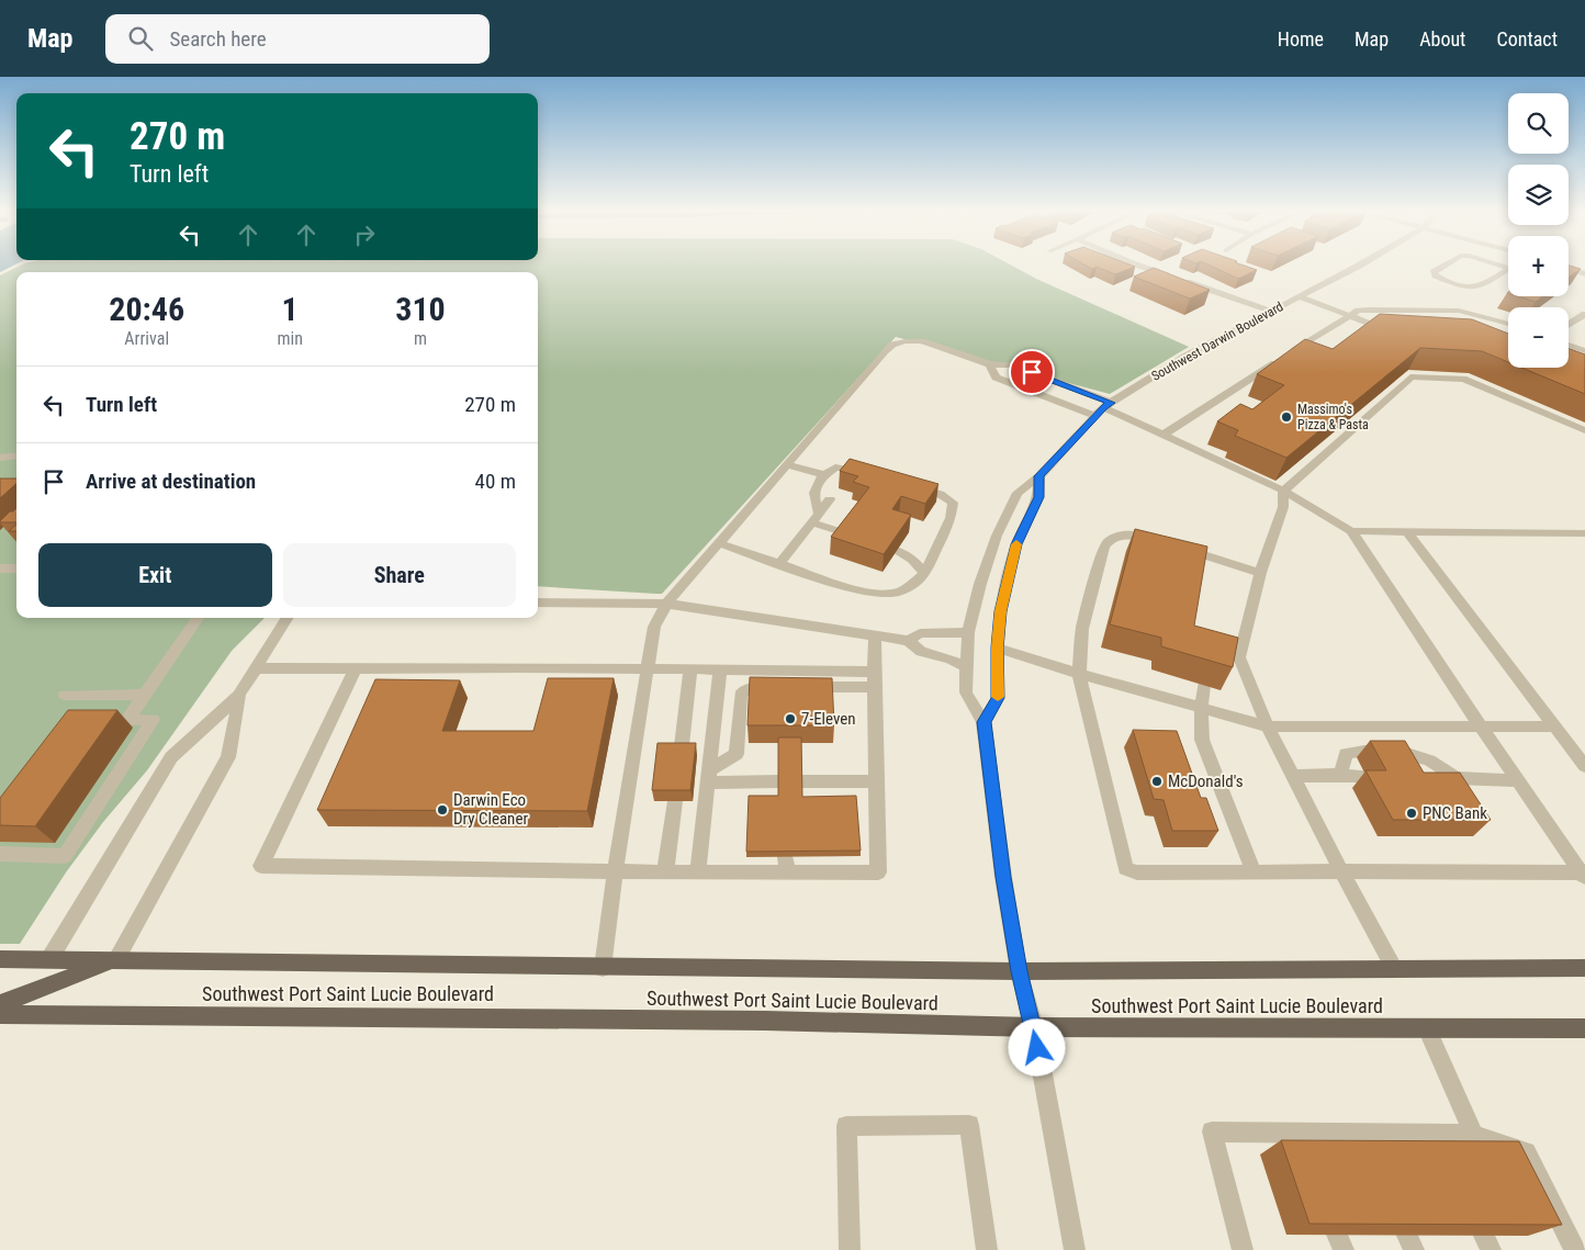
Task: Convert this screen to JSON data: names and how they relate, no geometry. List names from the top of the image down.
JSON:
{
  "streets": {
    "main road": ["Southwest Port Saint Lucie Boulevard"],
    "street": ["Southwest Darwin Boulevard"]
  },
  "crossings": [
    ["Southwest Darwin Boulevard", "Southwest Port Saint Lucie Boulevard"]
  ],
  "places": [
    "Massimo's Pizza & Pasta",
    "7-Eleven",
    "McDonald's",
    "Darwin Eco Dry Cleaner",
    "PNC Bank"
  ],
  "page": {
    "header": "Map",
    "search": "Search here",
    "nav": [
      "Home",
      "Map",
      "About",
      "Contact"
    ],
    "map_buttons": ["+", "−"],
    "turn": ["270 m", "Turn left"],
    "eta": [
      "20:46",
      "Arrival",
      "1",
      "min",
      "310",
      "m"
    ],
    "list": [
      {
        "name": "Turn left",
        "value": "270 m"
      },
      {
        "name": "Arrive at destination",
        "value": "40 m"
      }
    ],
    "buttons": ["Exit", "Share"]
  }
}
